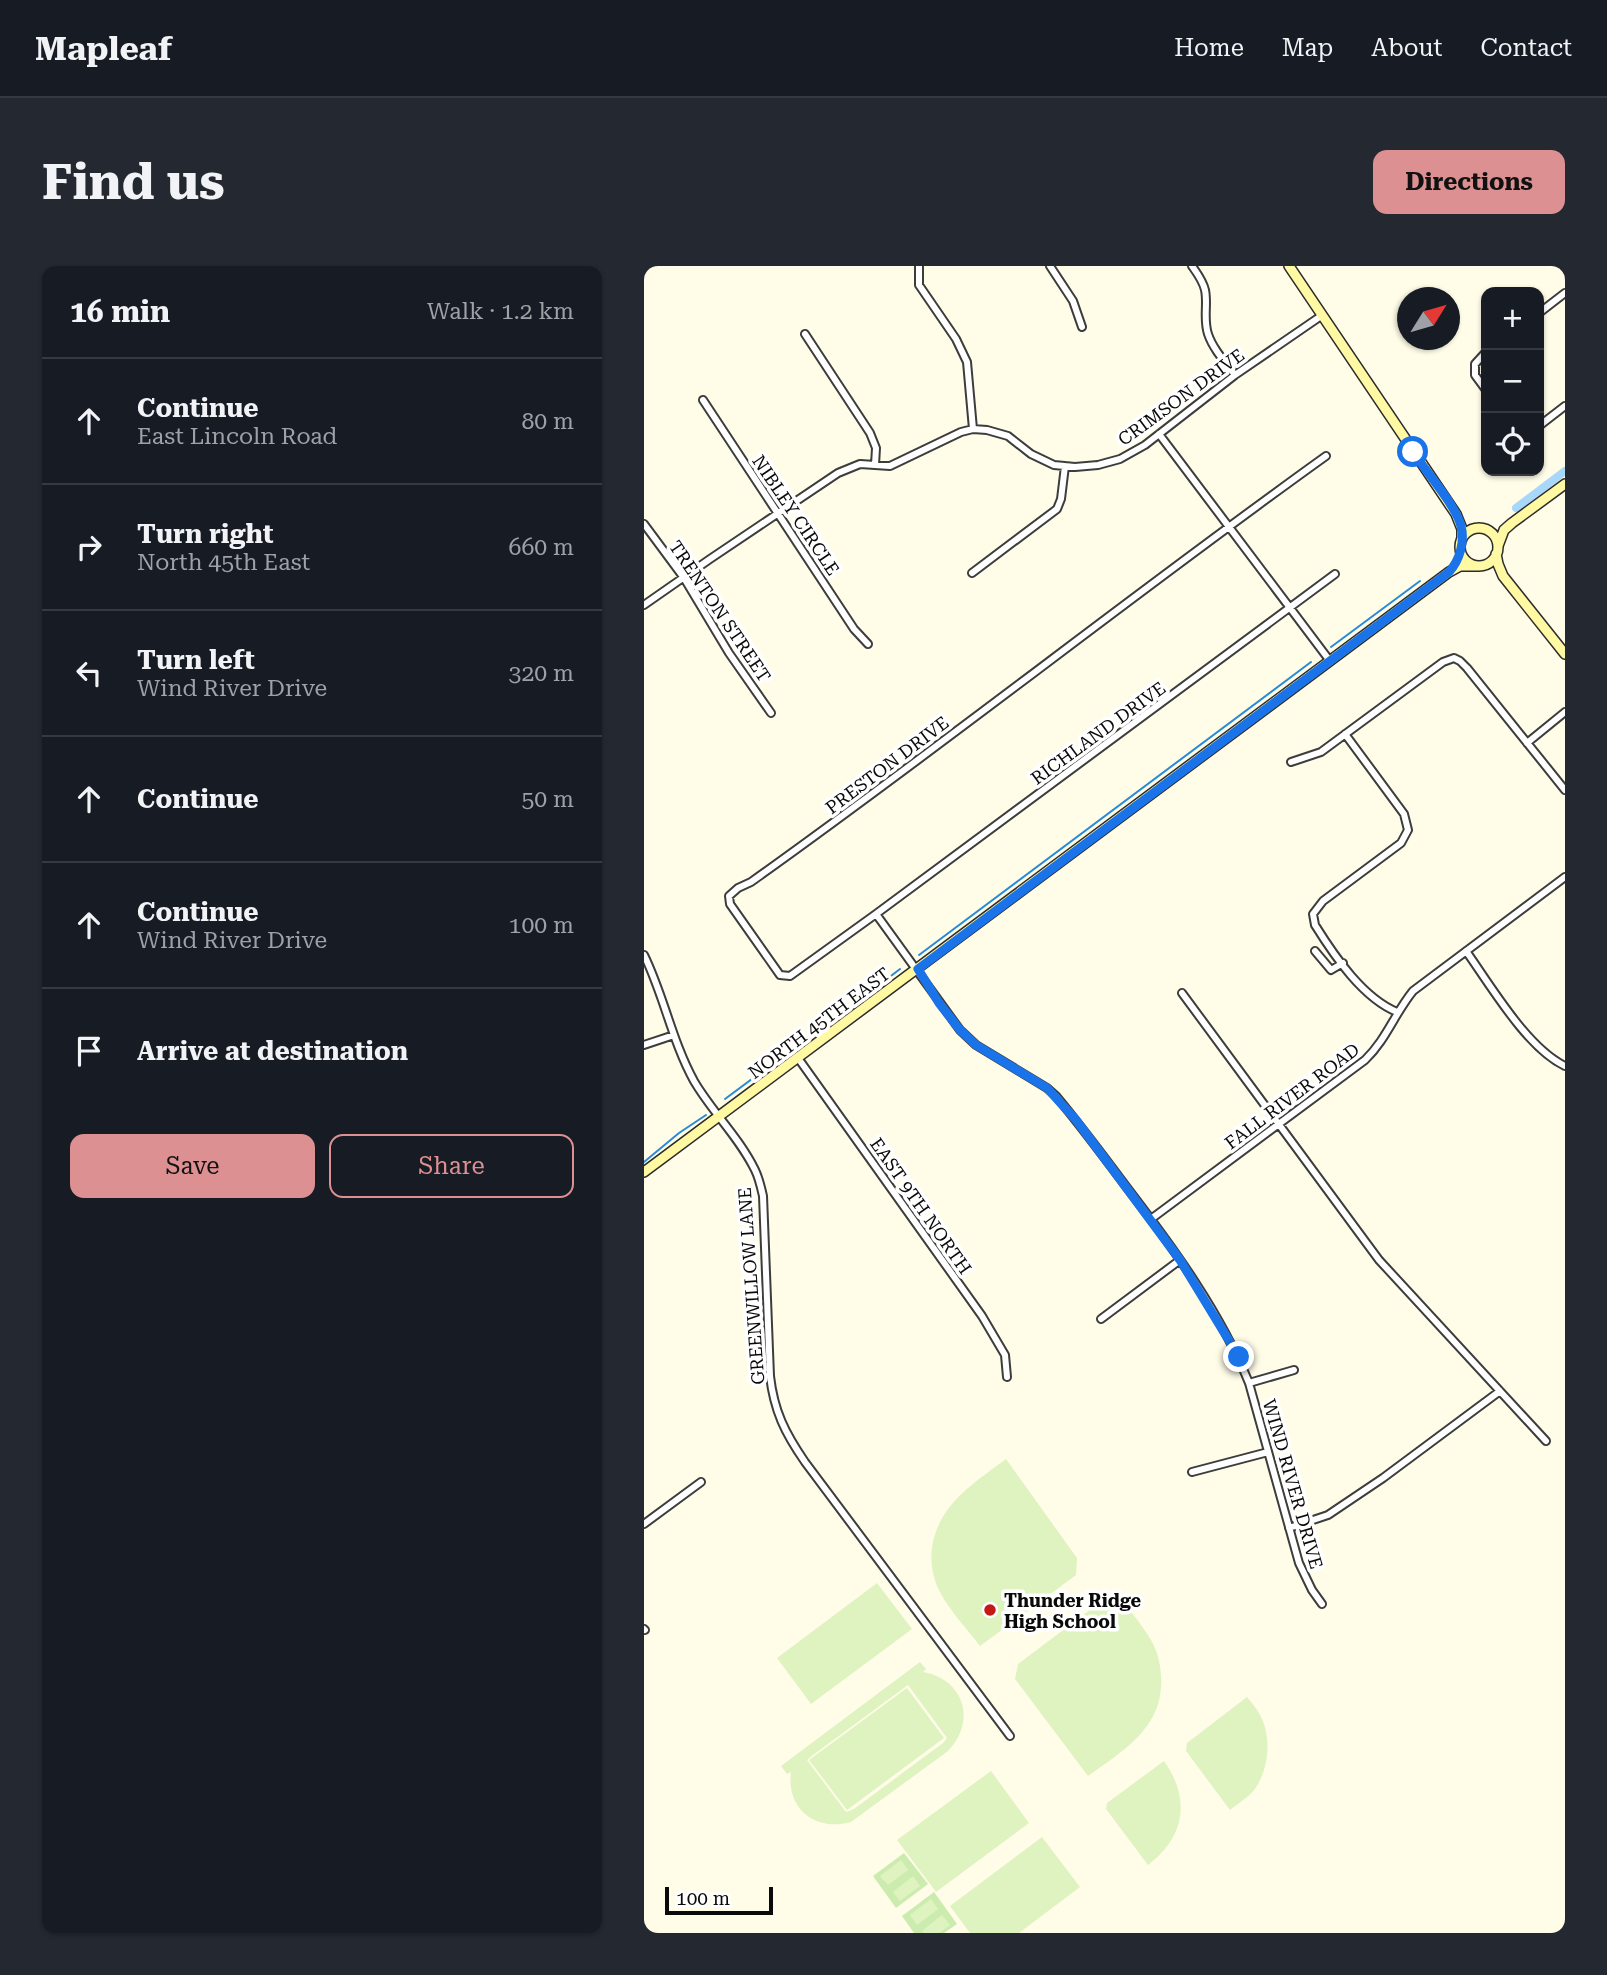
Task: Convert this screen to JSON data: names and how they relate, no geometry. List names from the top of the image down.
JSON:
{
  "streets": {
    "main road": ["NORTH 45TH EAST"],
    "street": [
      "CRIMSON DRIVE",
      "NIBLEY CIRCLE",
      "TRENTON STREET",
      "RICHLAND DRIVE",
      "PRESTON DRIVE",
      "FALL RIVER ROAD",
      "EAST 9TH NORTH",
      "GREENWILLOW LANE",
      "WIND RIVER DRIVE"
    ]
  },
  "crossings": [
    ["RICHLAND DRIVE", "PRESTON DRIVE"],
    ["NORTH 45TH EAST", "EAST 9TH NORTH"],
    ["NORTH 45TH EAST", "GREENWILLOW LANE"],
    ["FALL RIVER ROAD", "WIND RIVER DRIVE"]
  ],
  "places": ["Thunder Ridge High School"],
  "scale_bar": "100 m",
  "north": "top right",
  "page": {
    "header": "Mapleaf",
    "nav": [
      "Home",
      "Map",
      "About",
      "Contact"
    ],
    "buttons": [
      "Directions",
      ["Save", "Share"]
    ],
    "title": "Find us",
    "heading": ["16 min", "Walk · 1.2 km"],
    "map_buttons": ["+", "−"],
    "list": [
      ["Continue", "East Lincoln Road", "80 m"],
      ["Turn right", "North 45th East", "660 m"],
      ["Turn left", "Wind River Drive", "320 m"],
      ["Continue", "50 m"],
      ["Continue", "Wind River Drive", "100 m"],
      "Arrive at destination"
    ],
    "scale": "100 m"
  }
}
